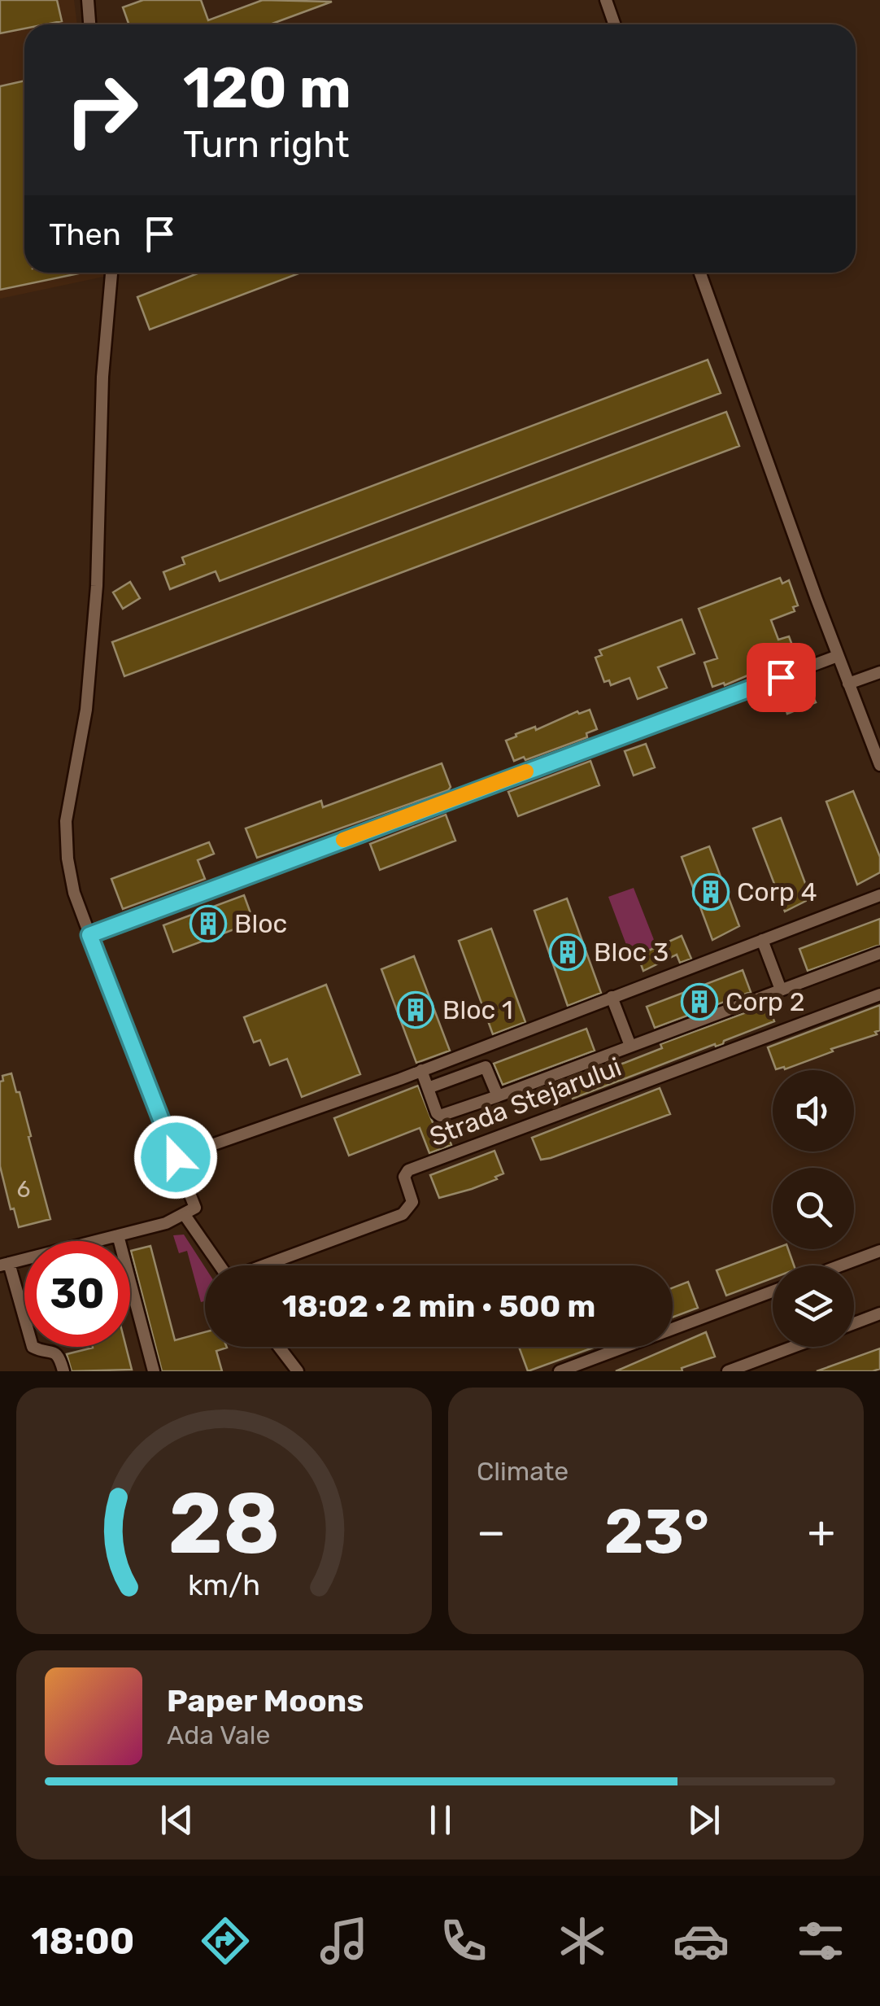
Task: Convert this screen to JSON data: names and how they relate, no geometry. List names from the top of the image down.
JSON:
{
  "streets": {
    "street": ["Strada Stejarului"]
  },
  "places": {
    "building": [
      "Corp 4",
      "Bloc",
      "Bloc 3",
      "Corp 2",
      "Bloc 1"
    ]
  },
  "house_numbers": ["6"],
  "page": {
    "turn": ["120 m", "Turn right"],
    "then": "Then",
    "limit": "30",
    "trip": "18:02 · 2 min · 500 m",
    "tile": "Climate",
    "heat": ["−", "23°", "+"],
    "song": ["Paper Moons", "Ada Vale"],
    "tabs": "18:00",
    "gauge": ["28", "km/h"]
  }
}
